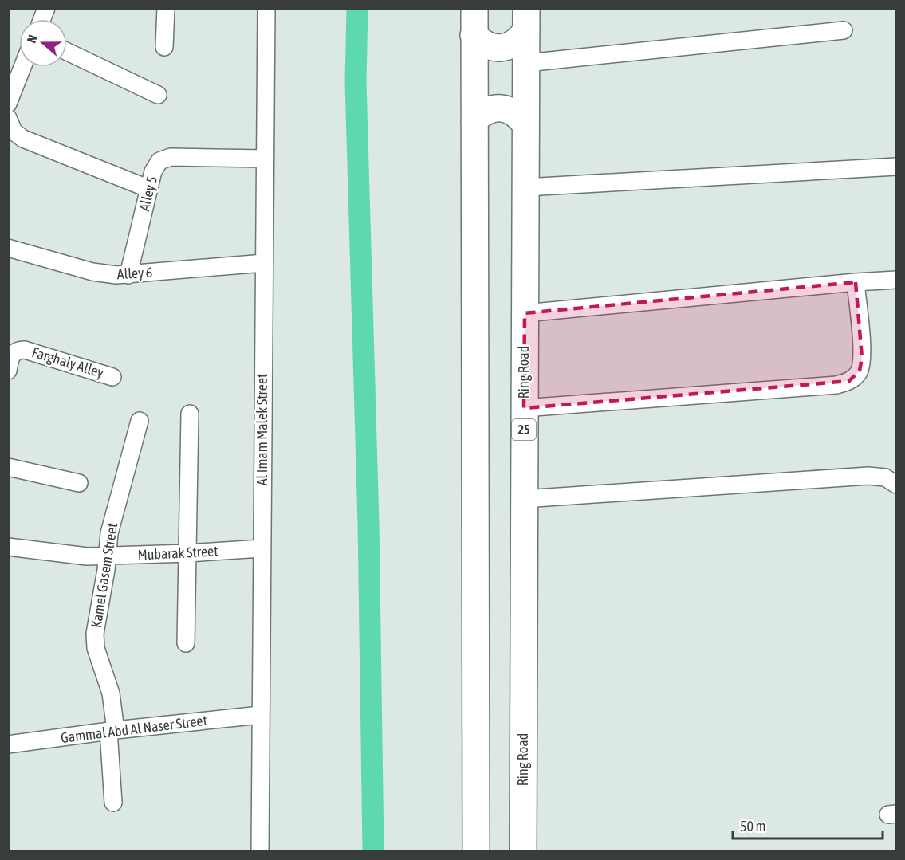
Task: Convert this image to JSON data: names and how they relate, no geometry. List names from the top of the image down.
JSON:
{
  "streets": {
    "highway": ["Ring Road", "25"],
    "street": [
      "Alley 5",
      "Alley 6",
      "Farghaly Alley",
      "Al Imam Malek Street",
      "Mubarak Street",
      "Kamel Gasem Street",
      "Gammal Abd Al Naser Street"
    ]
  },
  "crossings": [
    ["Alley 5", "Alley 6"],
    ["Alley 5", "Al Imam Malek Street"],
    ["Alley 6", "Al Imam Malek Street"],
    ["Al Imam Malek Street", "Mubarak Street"],
    ["Al Imam Malek Street", "Gammal Abd Al Naser Street"],
    ["Mubarak Street", "Kamel Gasem Street"],
    ["Kamel Gasem Street", "Gammal Abd Al Naser Street"]
  ],
  "scale_bar": "50 m",
  "north": "left"
}
